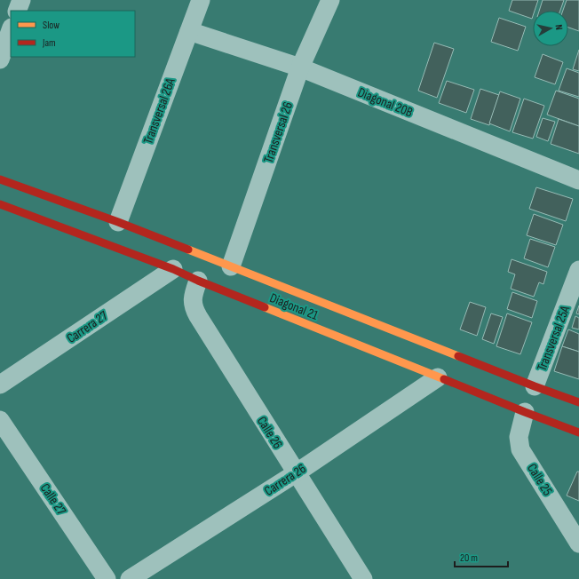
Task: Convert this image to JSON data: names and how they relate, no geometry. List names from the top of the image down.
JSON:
{
  "streets": {
    "highway": ["Diagonal 21"],
    "street": [
      "Diagonal 20B",
      "Transversal 26A",
      "Transversal 26",
      "Carrera 27",
      "Transversal 25A",
      "Calle 26",
      "Carrera 26",
      "Calle 25",
      "Calle 27"
    ]
  },
  "crossings": [
    ["Diagonal 20B", "Transversal 26A"],
    ["Diagonal 20B", "Transversal 26"],
    ["Transversal 26A", "Diagonal 21"],
    ["Transversal 26", "Diagonal 21"],
    ["Diagonal 21", "Carrera 27"],
    ["Diagonal 21", "Transversal 25A"],
    ["Diagonal 21", "Calle 26"],
    ["Diagonal 21", "Carrera 26"],
    ["Diagonal 21", "Calle 25"],
    ["Calle 26", "Carrera 26"]
  ],
  "legend": ["Slow", "Jam"],
  "scale_bar": "20 m",
  "north": "right"
}
